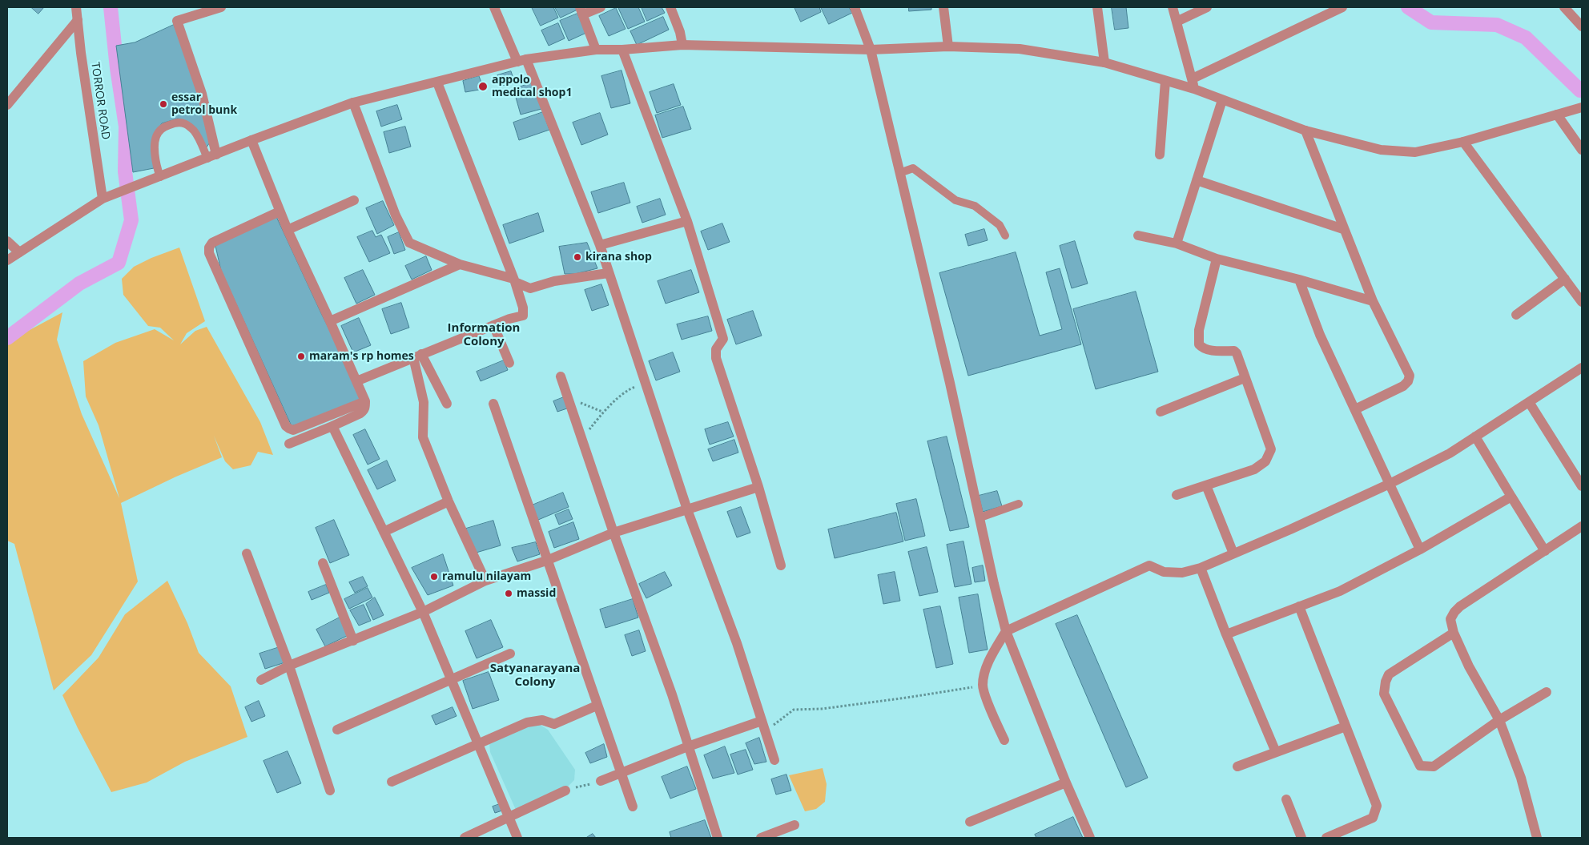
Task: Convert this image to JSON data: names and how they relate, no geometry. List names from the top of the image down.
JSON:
{
  "streets": {
    "street": ["TORROR ROAD"]
  },
  "districts": ["Information Colony", "Satyanarayana Colony"],
  "places": [
    "appolo medical shop1",
    "essar petrol bunk",
    "kirana shop",
    "maram's rp homes",
    "ramulu nilayam",
    "massid"
  ]
}
